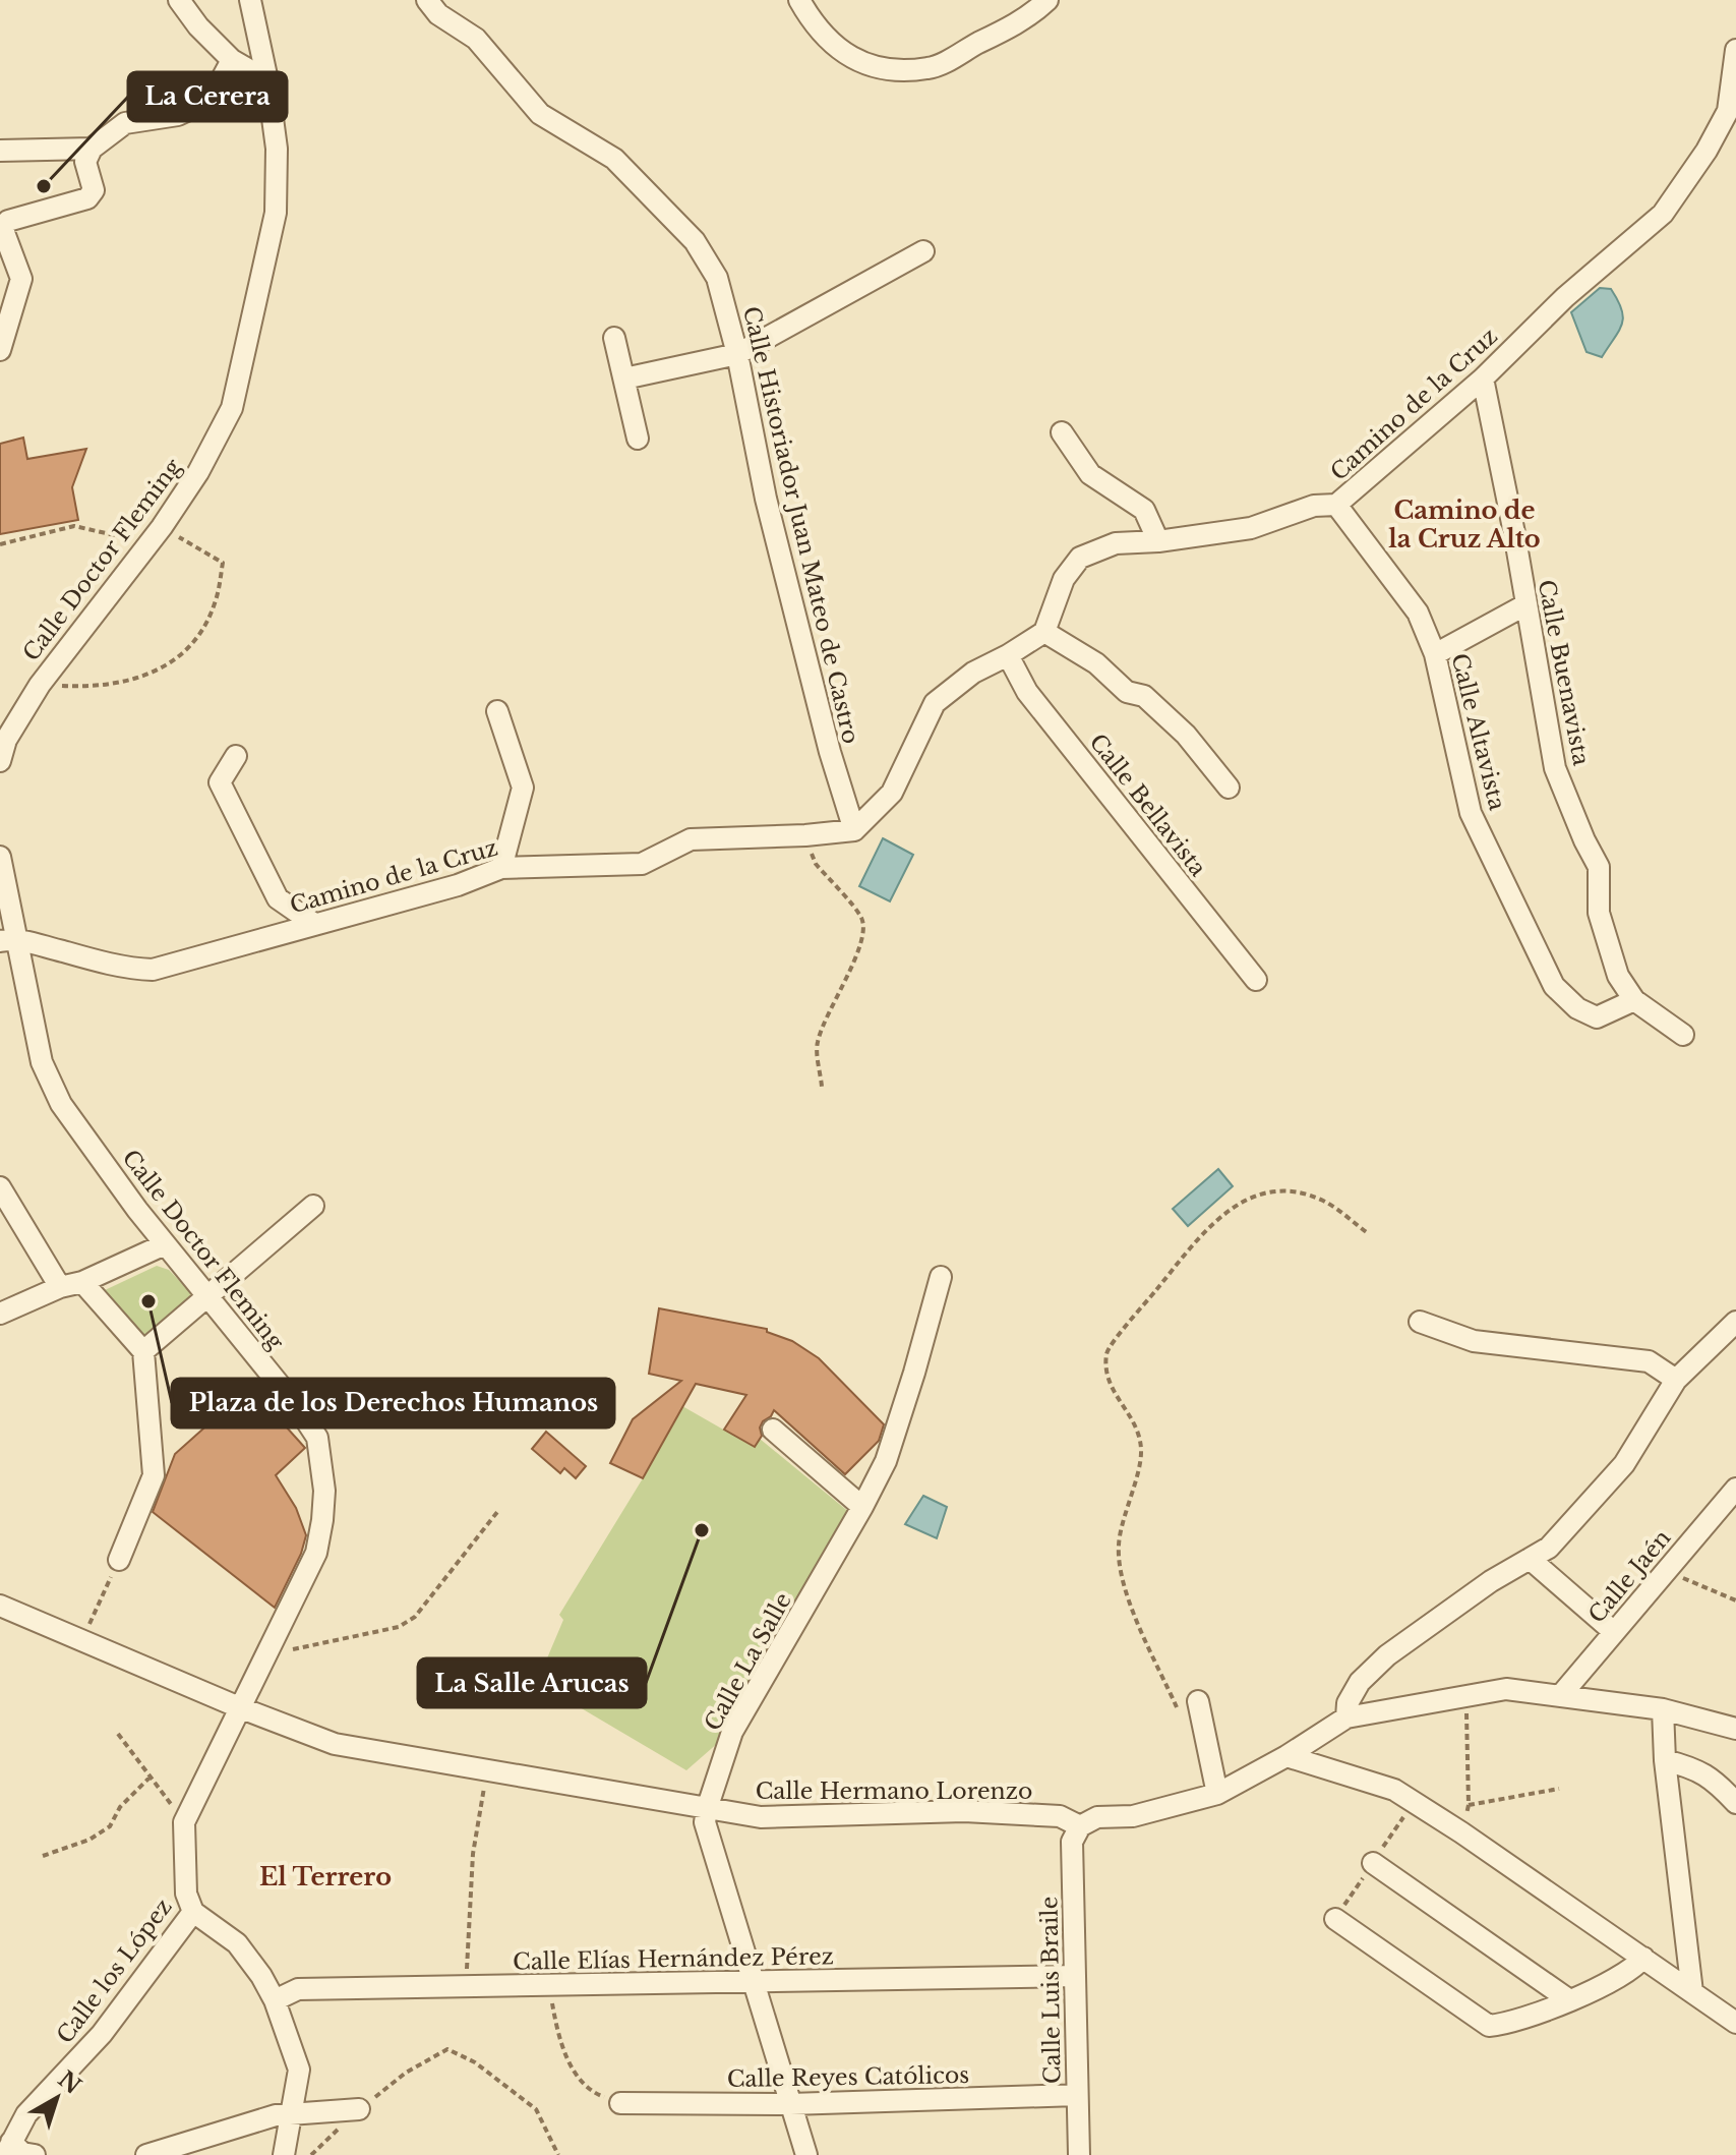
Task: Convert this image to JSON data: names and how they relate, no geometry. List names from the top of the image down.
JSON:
{
  "streets": {
    "street": [
      "Camino de la Cruz",
      "Calle Historiador Juan Mateo de Castro",
      "Calle Doctor Fleming",
      "Calle Buenavista",
      "Calle Altavista",
      "Calle Bellavista",
      "Calle Jaén",
      "Calle La Salle",
      "Calle Hermano Lorenzo",
      "Calle Elías Hernández Pérez",
      "Calle los López",
      "Calle Luis Braile",
      "Calle Reyes Católicos"
    ]
  },
  "crossings": [
    ["Camino de la Cruz", "Calle Historiador Juan Mateo de Castro"],
    ["Camino de la Cruz", "Calle Doctor Fleming"],
    ["Camino de la Cruz", "Calle Buenavista"],
    ["Camino de la Cruz", "Calle Altavista"],
    ["Calle Doctor Fleming", "Calle los López"],
    ["Calle Buenavista", "Calle Altavista"],
    ["Calle La Salle", "Calle Hermano Lorenzo"],
    ["Calle Hermano Lorenzo", "Calle Luis Braile"],
    ["Calle Elías Hernández Pérez", "Calle Luis Braile"],
    ["Calle Luis Braile", "Calle Reyes Católicos"]
  ],
  "districts": ["Camino de la Cruz Alto", "El Terrero"],
  "places": ["La Cerera", "Plaza de los Derechos Humanos", "La Salle Arucas"],
  "north": "top right"
}
